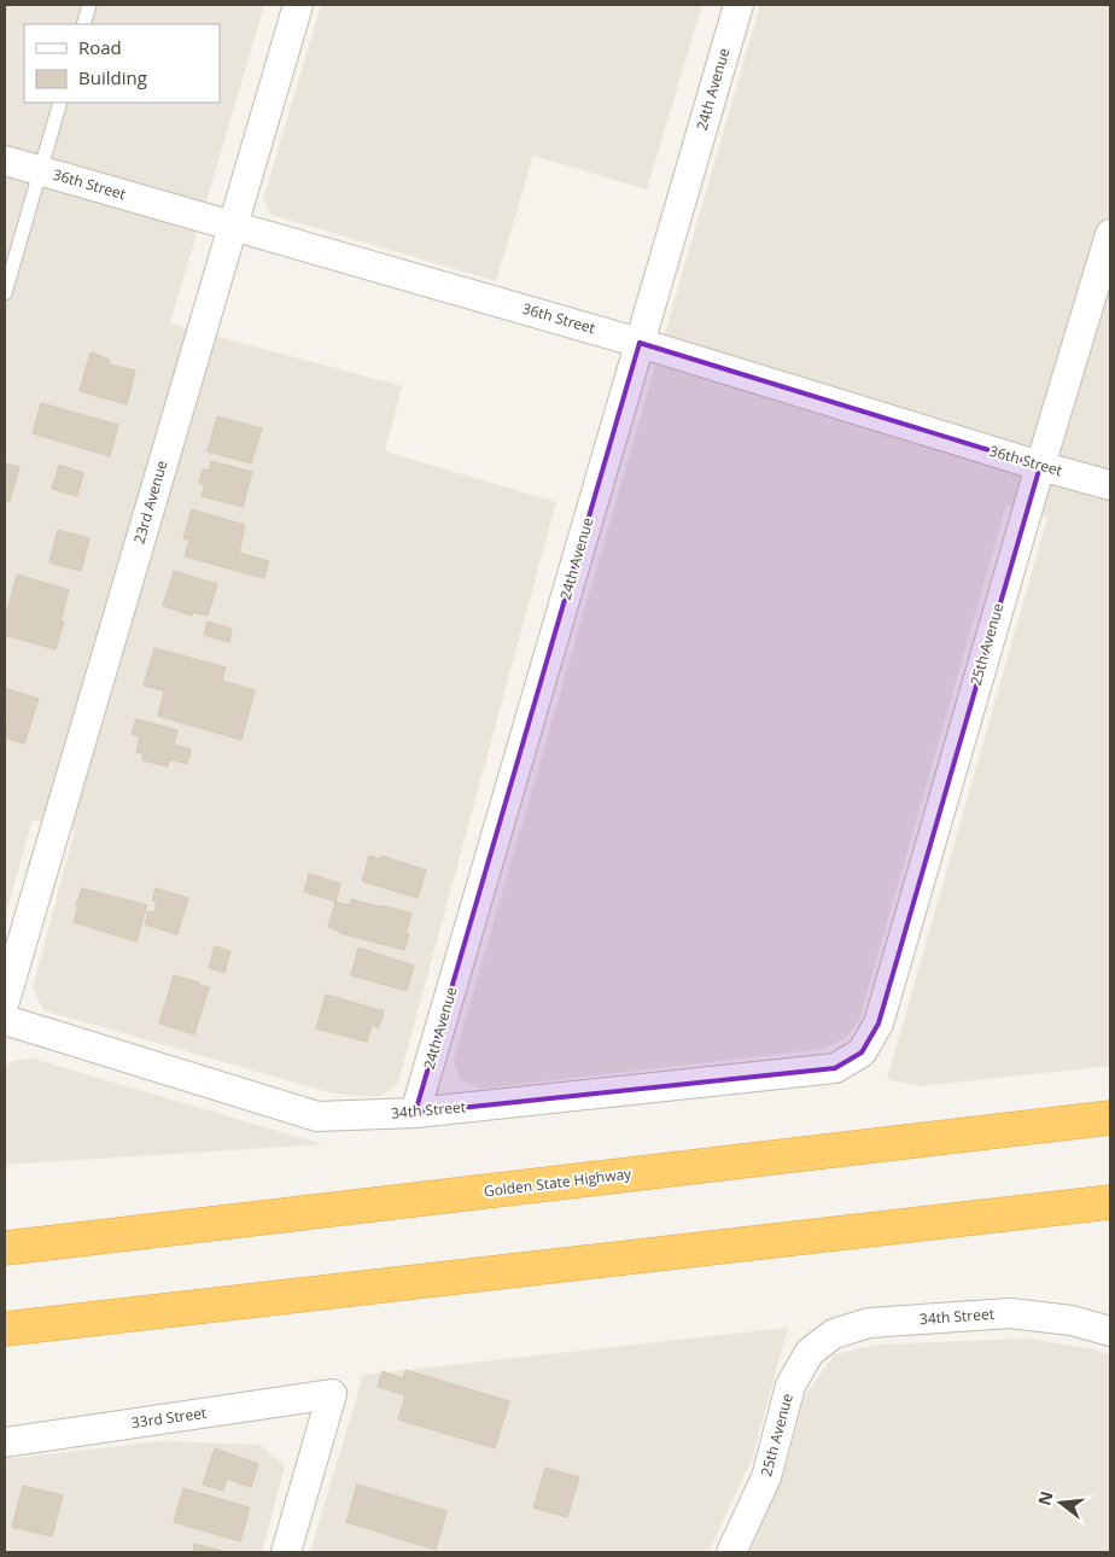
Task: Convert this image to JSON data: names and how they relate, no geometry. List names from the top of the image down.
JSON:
{
  "streets": {
    "highway": ["Golden State Highway"],
    "street": [
      "24th Avenue",
      "36th Street",
      "23rd Avenue",
      "25th Avenue",
      "34th Street",
      "33rd Street"
    ]
  },
  "crossings": [
    ["24th Avenue", "36th Street"],
    ["24th Avenue", "34th Street"],
    ["36th Street", "23rd Avenue"],
    ["36th Street", "25th Avenue"],
    ["25th Avenue", "34th Street"]
  ],
  "legend": ["Road", "Building"],
  "north": "left"
}
